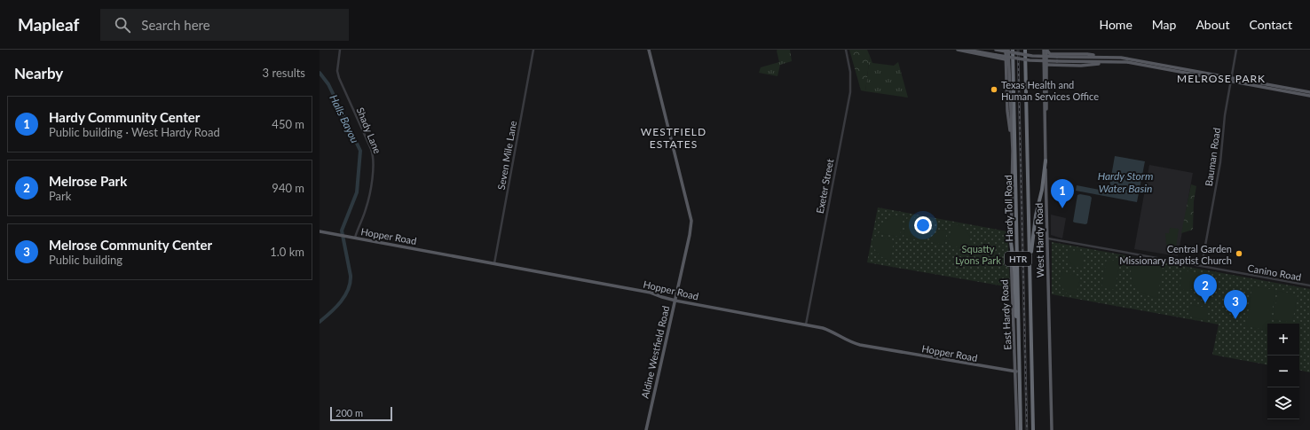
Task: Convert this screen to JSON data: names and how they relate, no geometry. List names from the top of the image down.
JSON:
{
  "streets": {
    "highway": ["Hardy Toll Road", "HTR"],
    "main road": [
      "Hopper Road",
      "West Hardy Road",
      "East Hardy Road",
      "Aldine Westfield Road"
    ],
    "street": [
      "Shady Lane",
      "Seven Mile Lane",
      "Bauman Road",
      "Exeter Street",
      "Canino Road"
    ]
  },
  "crossings": [
    ["Shady Lane", "Hopper Road"],
    ["Seven Mile Lane", "Hopper Road"],
    ["Bauman Road", "Canino Road"],
    ["Exeter Street", "Hopper Road"],
    ["Hopper Road", "East Hardy Road"],
    ["Hopper Road", "Aldine Westfield Road"],
    ["West Hardy Road", "Canino Road"]
  ],
  "districts": ["MELROSE PARK", "WESTFIELD ESTATES"],
  "water": ["Halls Bayou", "Hardy Storm Water Basin"],
  "parks": ["Squatty Lyons Park"],
  "places": ["Texas Health and Human Services Office", "Central Garden Missionary Baptist Church"],
  "scale_bar": "200 m",
  "page": {
    "header": "Mapleaf",
    "search": "Search here",
    "nav": [
      "Home",
      "Map",
      "About",
      "Contact"
    ],
    "heading": ["Nearby", "3 results"],
    "list": [
      {
        "mark": "1",
        "name": "Hardy Community Center",
        "note": "Public building · West Hardy Road",
        "value": "450 m"
      },
      {
        "mark": "2",
        "name": "Melrose Park",
        "note": "Park",
        "value": "940 m"
      },
      {
        "mark": "3",
        "name": "Melrose Community Center",
        "note": "Public building",
        "value": "1.0 km"
      }
    ],
    "pins": ["1", "2", "3"],
    "map_buttons": ["+", "−"],
    "scale": "200 m"
  }
}
